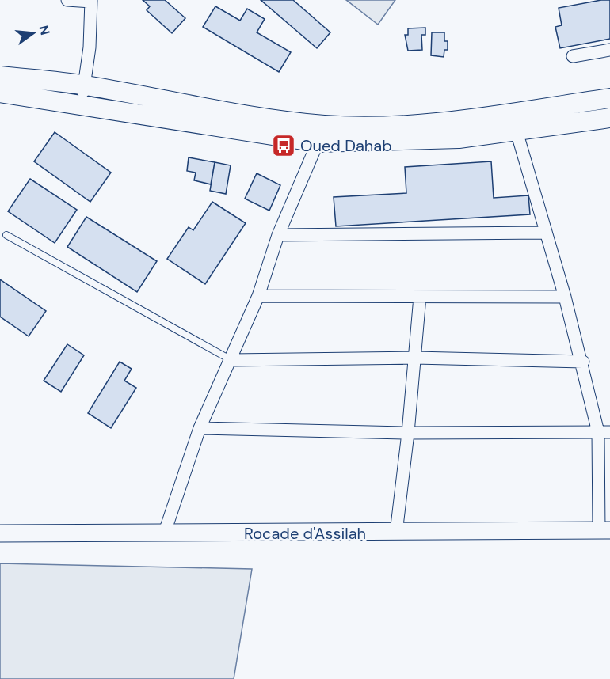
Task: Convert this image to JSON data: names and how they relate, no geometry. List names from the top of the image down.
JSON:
{
  "streets": {
    "street": ["Rocade d'Assilah"]
  },
  "places": {
    "bus stop": ["Oued Dahab"]
  },
  "north": "right"
}
